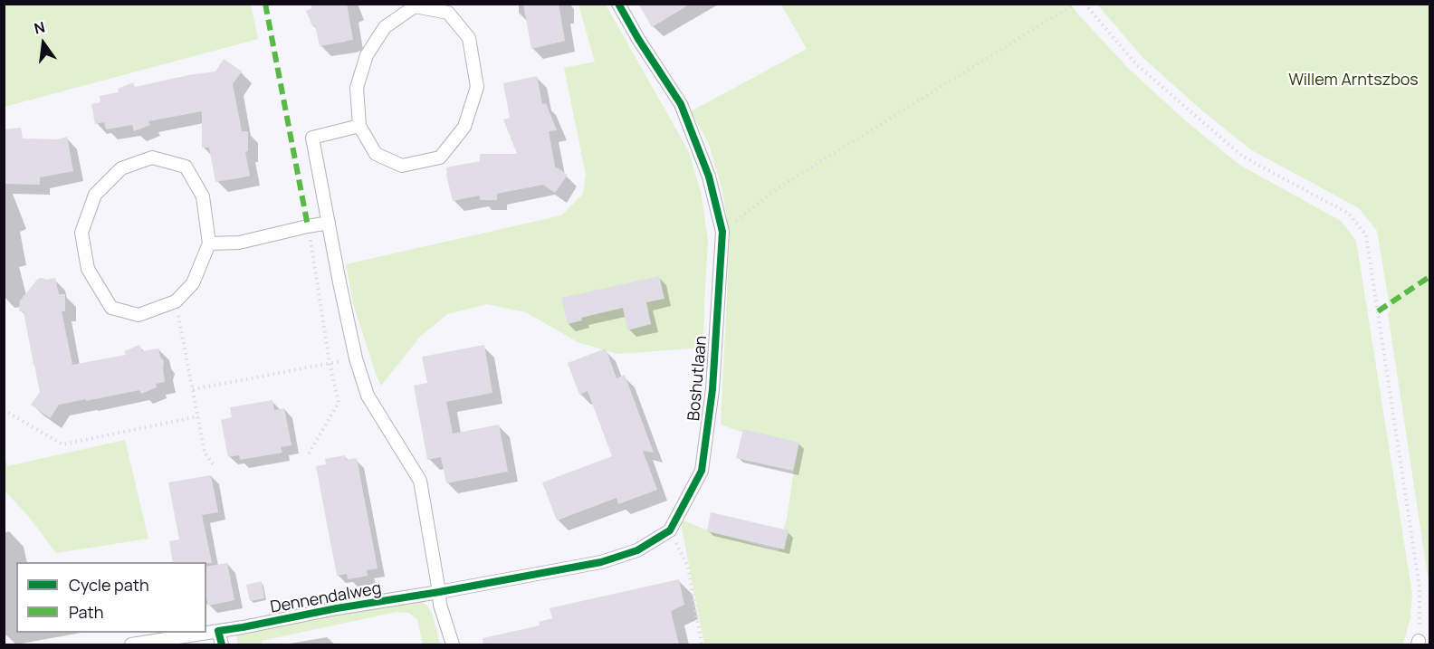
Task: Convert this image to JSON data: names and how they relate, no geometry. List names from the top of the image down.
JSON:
{
  "streets": {
    "lane": ["Boshutlaan", "Dennendalweg"]
  },
  "crossings": [
    ["Boshutlaan", "Dennendalweg"]
  ],
  "parks": ["Willem Arntszbos"],
  "legend": ["Cycle path", "Path"],
  "north": "top"
}
